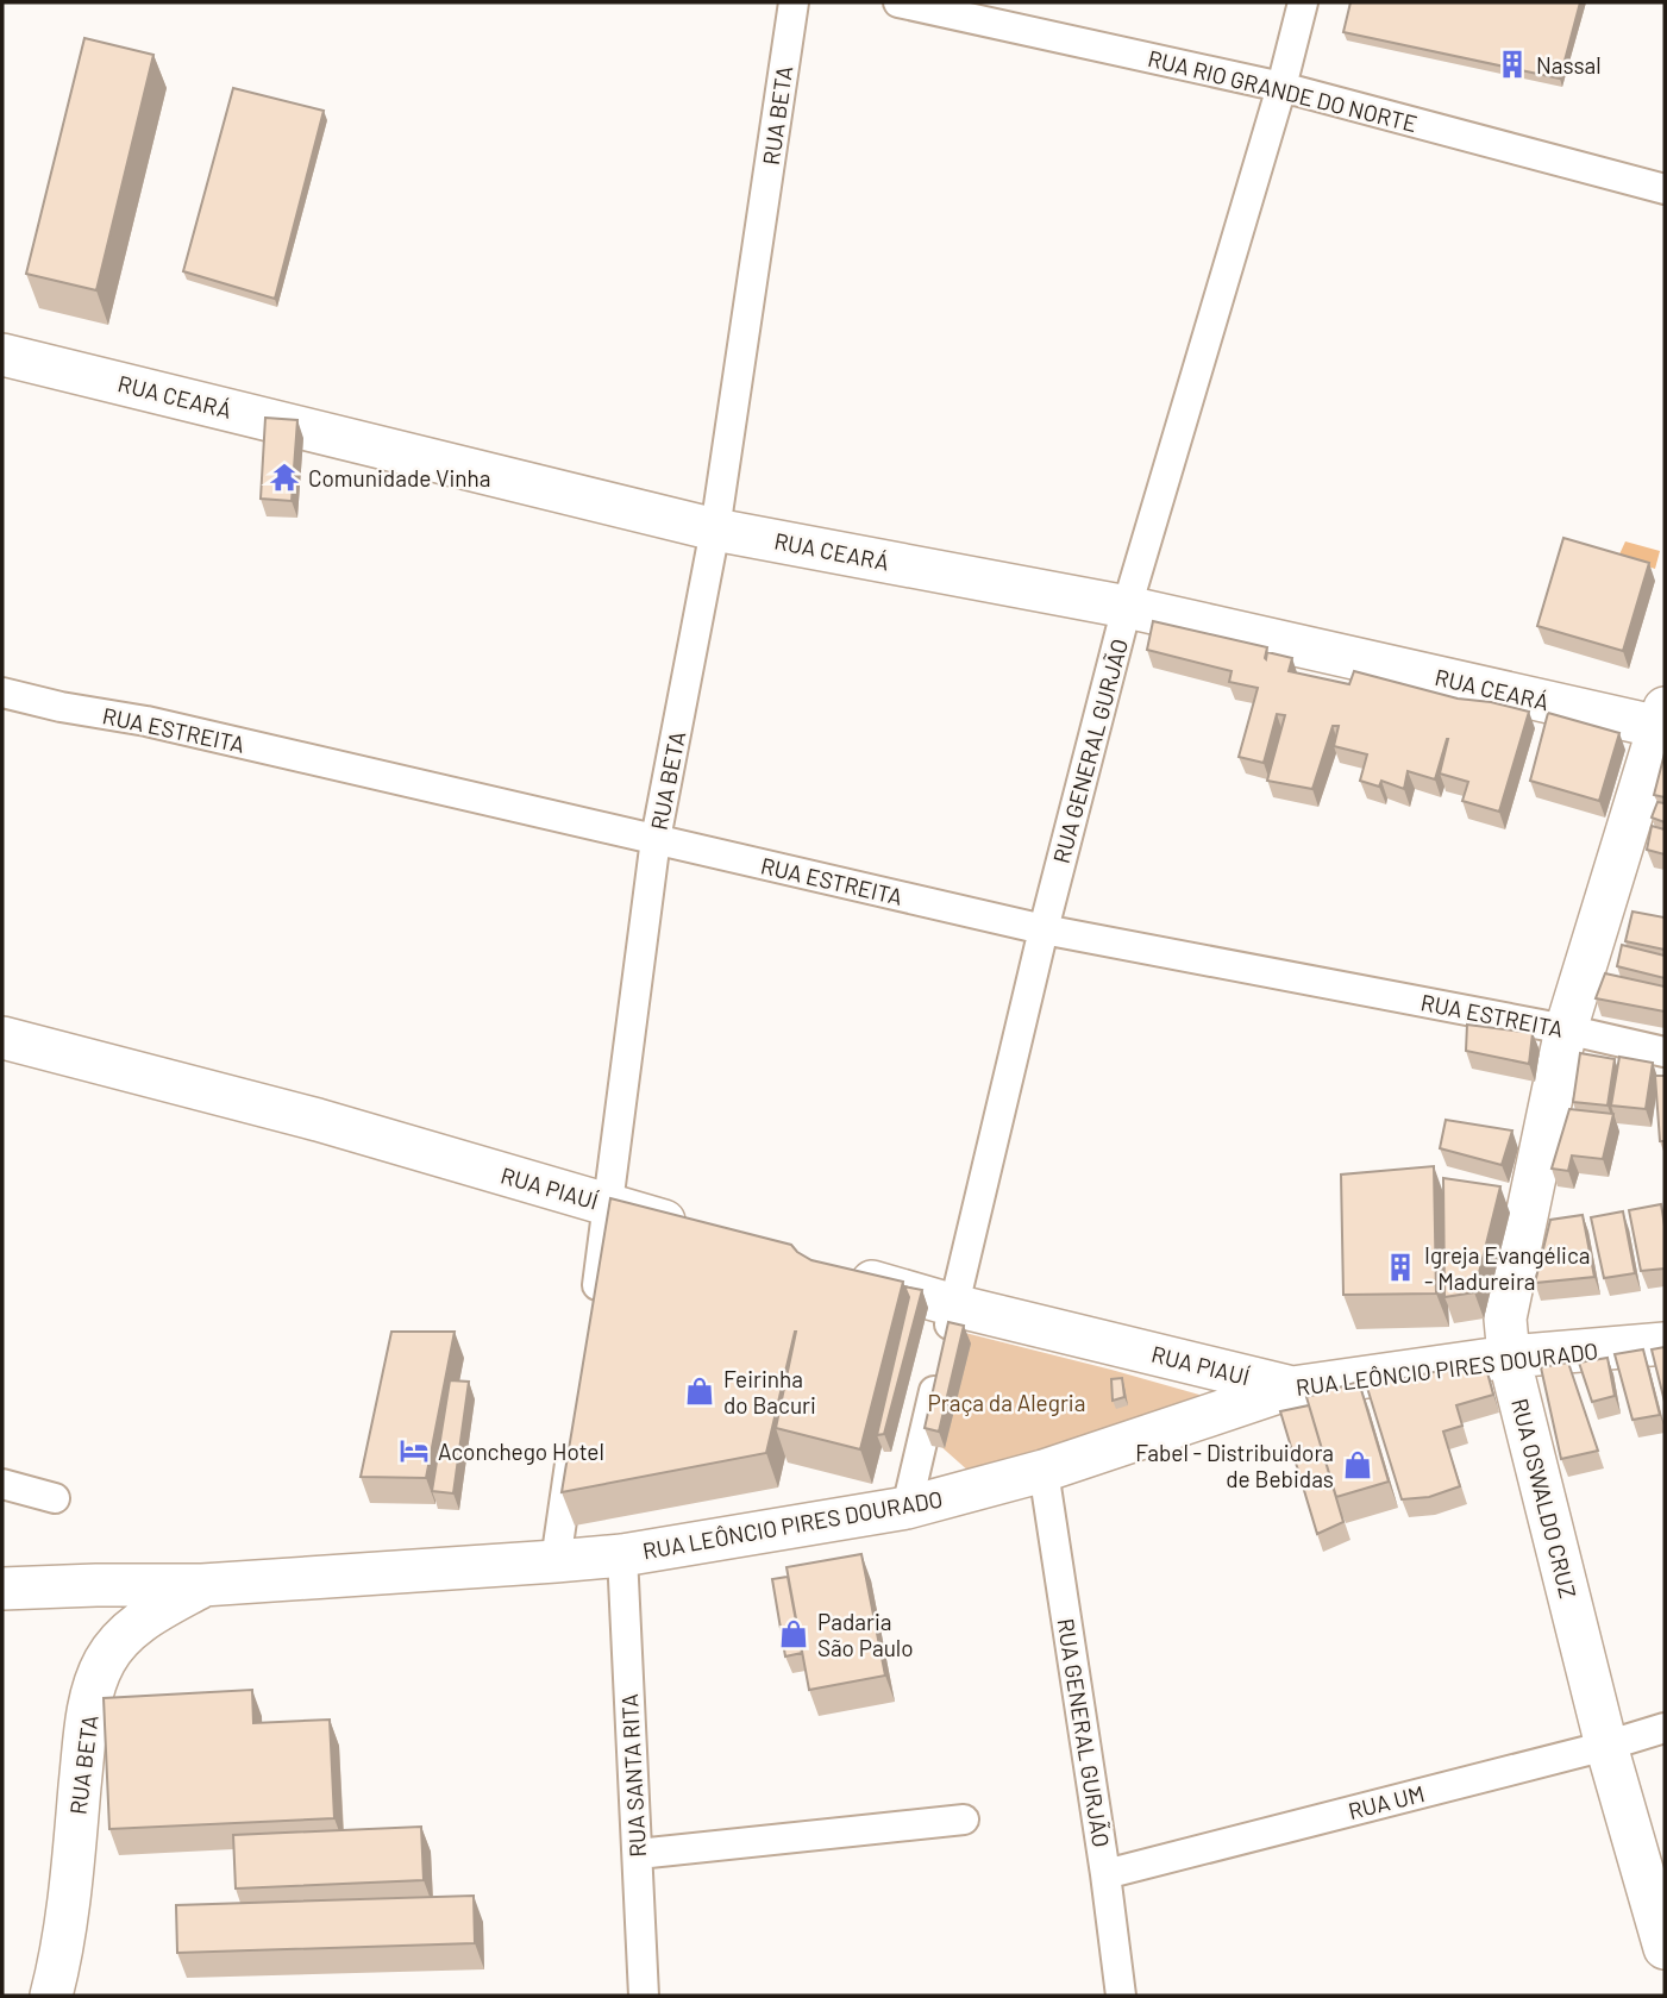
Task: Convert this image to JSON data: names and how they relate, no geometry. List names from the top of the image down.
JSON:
{
  "streets": {
    "street": [
      "RUA RIO GRANDE DO NORTE",
      "RUA BETA",
      "RUA CEARÁ",
      "RUA ESTREITA",
      "RUA GENERAL GURJÃO",
      "RUA PIAUÍ",
      "RUA LEÔNCIO PIRES DOURADO",
      "RUA OSWALDO CRUZ",
      "RUA SANTA RITA",
      "RUA UM"
    ]
  },
  "crossings": [
    ["RUA RIO GRANDE DO NORTE", "RUA GENERAL GURJÃO"],
    ["RUA BETA", "RUA CEARÁ"],
    ["RUA BETA", "RUA ESTREITA"],
    ["RUA BETA", "RUA PIAUÍ"],
    ["RUA BETA", "RUA LEÔNCIO PIRES DOURADO"],
    ["RUA CEARÁ", "RUA GENERAL GURJÃO"],
    ["RUA CEARÁ", "RUA OSWALDO CRUZ"],
    ["RUA ESTREITA", "RUA GENERAL GURJÃO"],
    ["RUA ESTREITA", "RUA OSWALDO CRUZ"],
    ["RUA GENERAL GURJÃO", "RUA PIAUÍ"],
    ["RUA GENERAL GURJÃO", "RUA LEÔNCIO PIRES DOURADO"],
    ["RUA GENERAL GURJÃO", "RUA UM"],
    ["RUA PIAUÍ", "RUA LEÔNCIO PIRES DOURADO"],
    ["RUA LEÔNCIO PIRES DOURADO", "RUA OSWALDO CRUZ"],
    ["RUA LEÔNCIO PIRES DOURADO", "RUA SANTA RITA"],
    ["RUA OSWALDO CRUZ", "RUA UM"]
  ],
  "parks": ["Praça da Alegria"],
  "places": {
    "building": ["Nassal", "Igreja Evangélica - Madureira"],
    "temple": ["Comunidade Vinha"],
    "shop": ["Feirinha do Bacuri", "Fabel - Distribuidora de Bebidas", "Padaria São Paulo"],
    "hotel": ["Aconchego Hotel"]
  }
}
